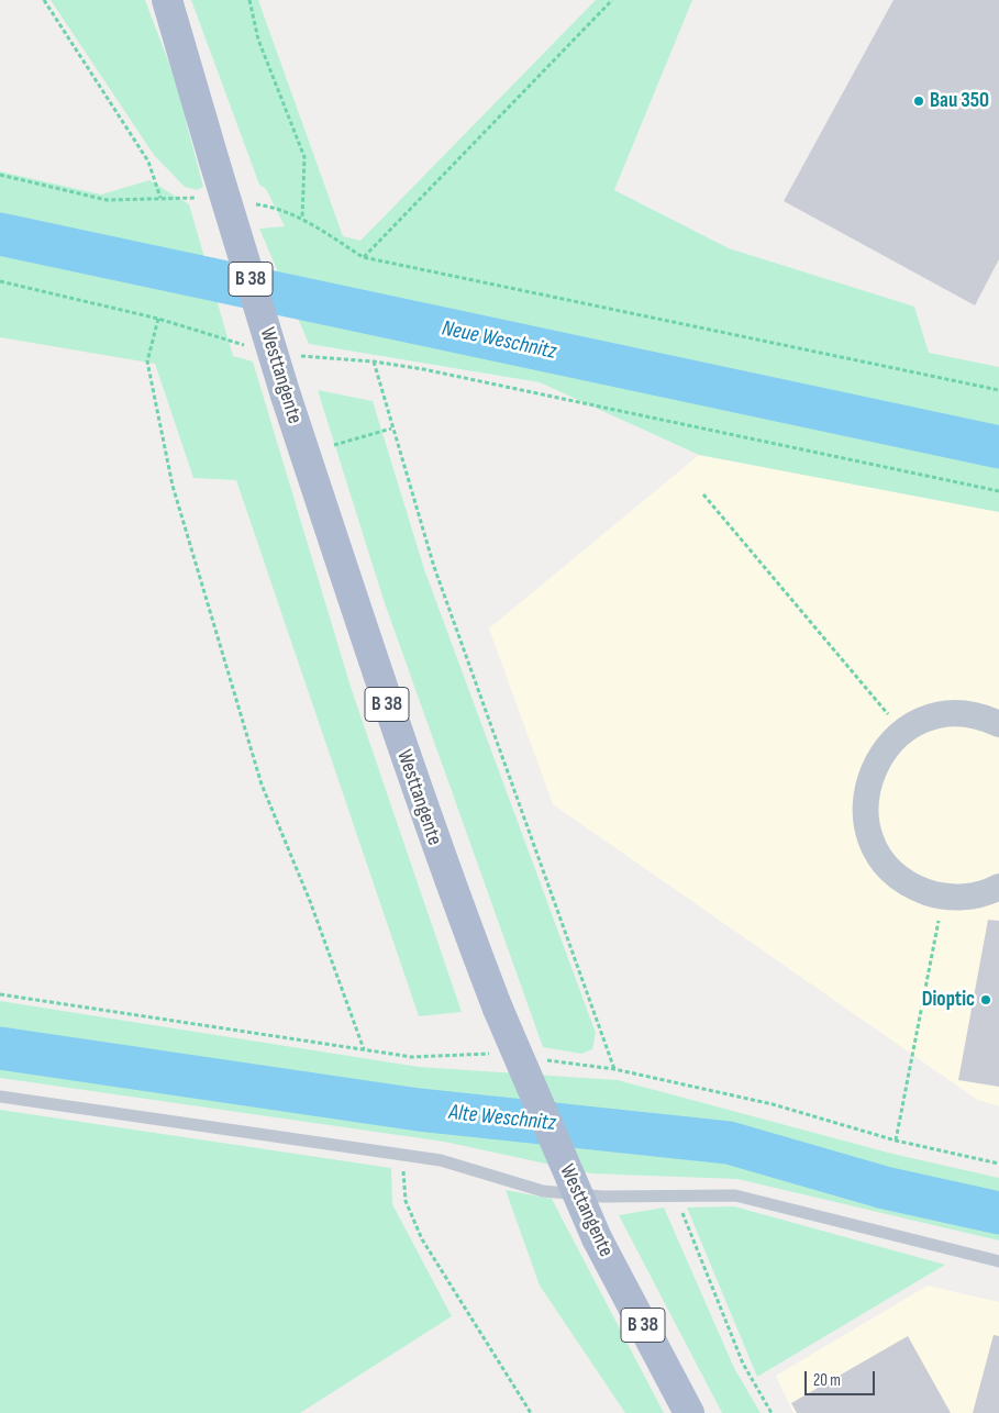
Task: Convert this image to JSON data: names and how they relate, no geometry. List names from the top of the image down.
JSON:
{
  "streets": {
    "main road": ["B 38", "Westtangente"]
  },
  "water": ["Neue Weschnitz", "Alte Weschnitz"],
  "places": ["Bau 350", "Dioptic"],
  "scale_bar": "20 m"
}
